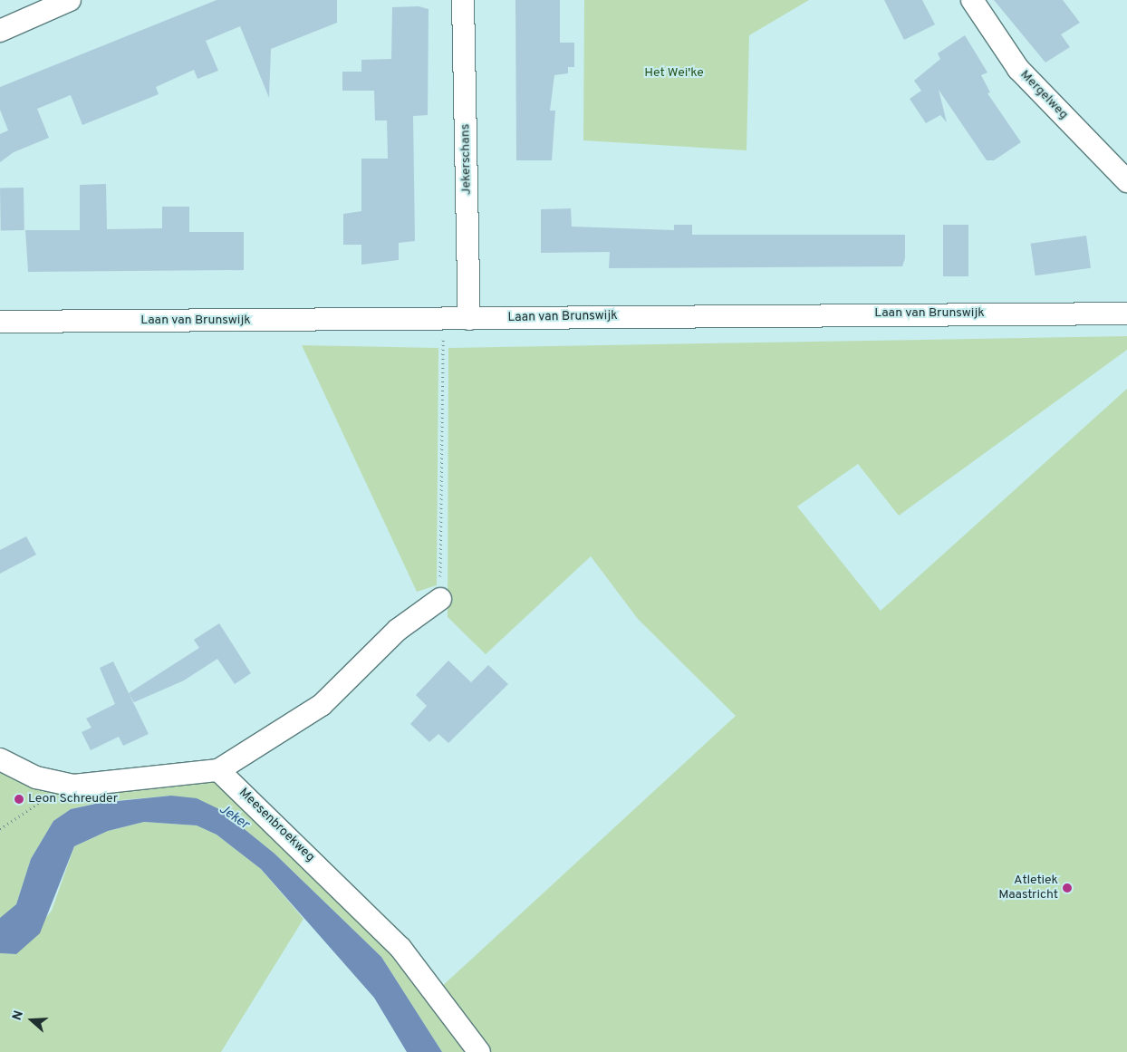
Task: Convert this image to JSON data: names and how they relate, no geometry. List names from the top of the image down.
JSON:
{
  "streets": {
    "street": [
      "Mergelweg",
      "Jekerschans",
      "Laan van Brunswijk",
      "Meesenbroekweg"
    ]
  },
  "crossings": [
    ["Jekerschans", "Laan van Brunswijk"]
  ],
  "water": ["Jeker"],
  "parks": ["Het Wei'ke"],
  "places": ["Leon Schreuder", "Atletiek Maastricht"],
  "north": "left"
}
